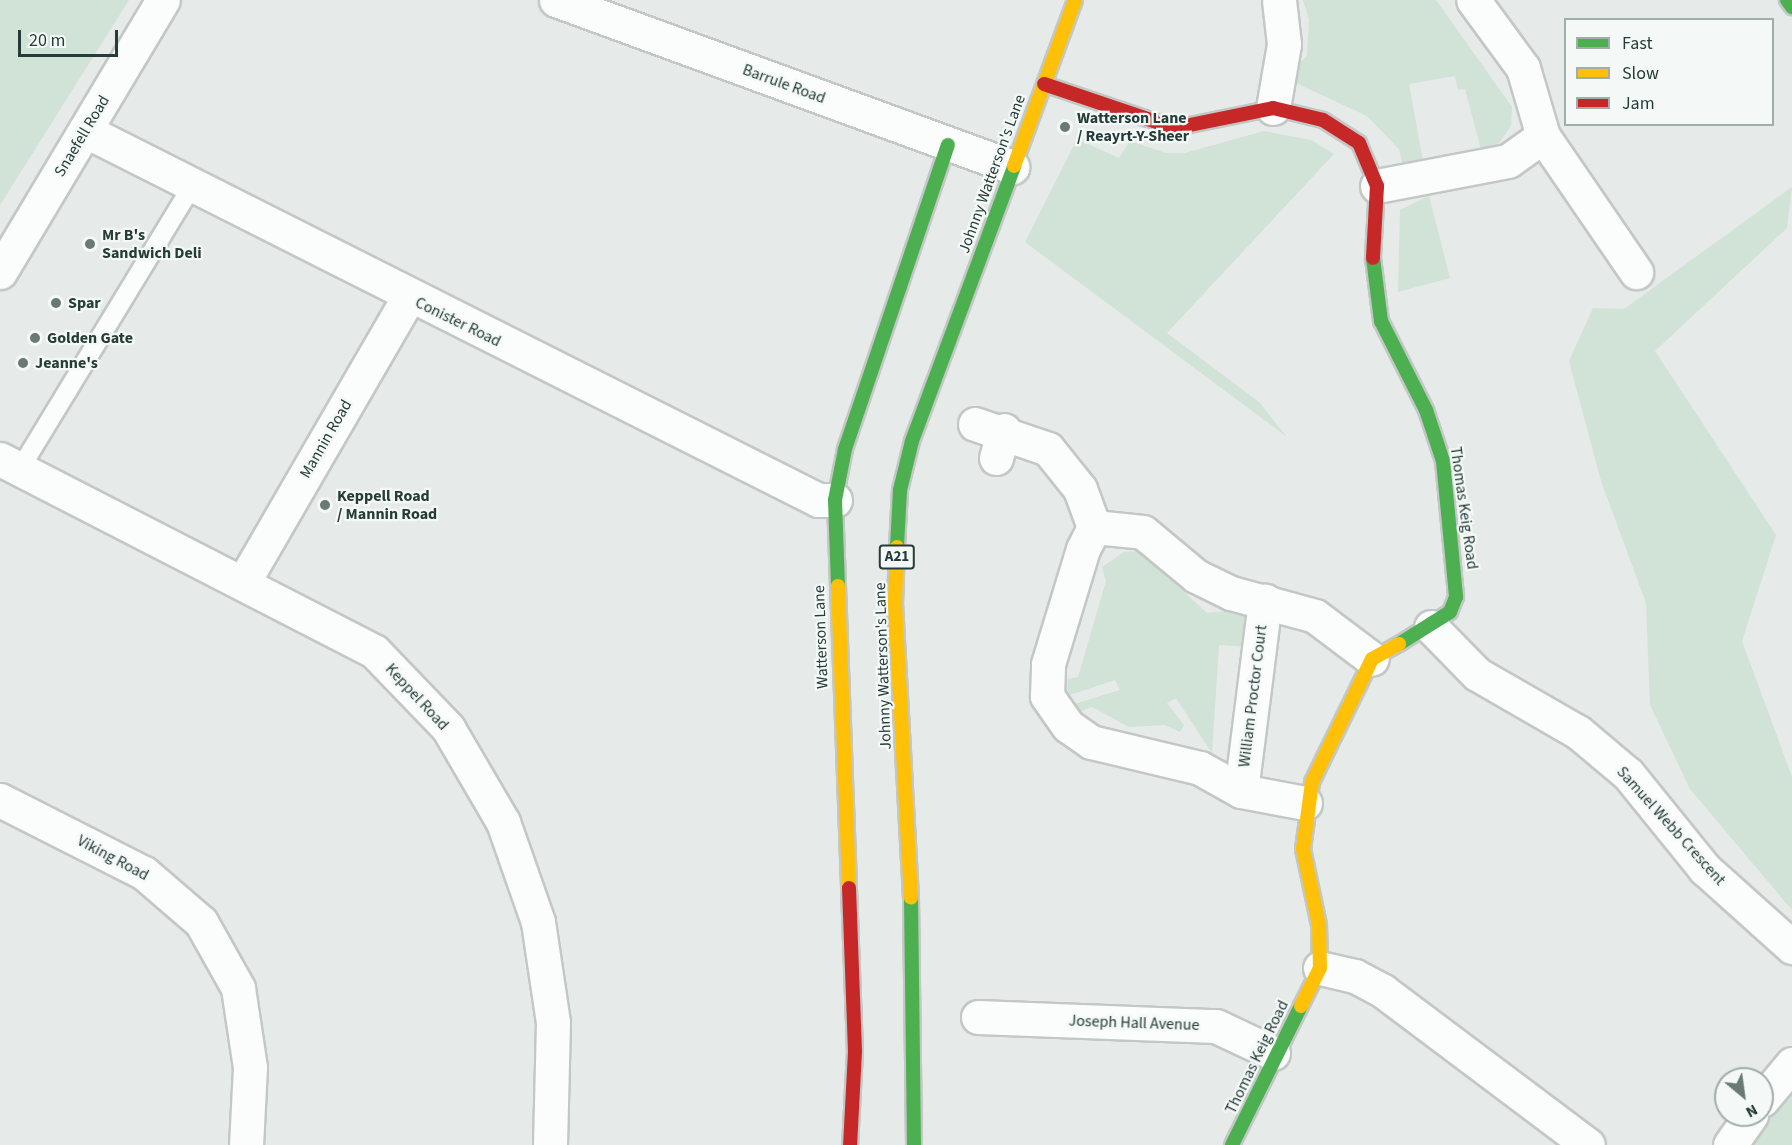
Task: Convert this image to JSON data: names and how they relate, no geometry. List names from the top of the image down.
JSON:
{
  "streets": {
    "main road": [
      "Johnny Watterson's Lane",
      "Thomas Keig Road",
      "A21",
      "Watterson Lane"
    ],
    "street": [
      "Barrule Road",
      "Snaefell Road",
      "Conister Road",
      "Mannin Road",
      "William Proctor Court",
      "Keppel Road",
      "Samuel Webb Crescent",
      "Viking Road",
      "Joseph Hall Avenue"
    ]
  },
  "crossings": [
    ["Barrule Road", "Johnny Watterson's Lane"],
    ["Barrule Road", "Watterson Lane"],
    ["Snaefell Road", "Conister Road"],
    ["Johnny Watterson's Lane", "Thomas Keig Road"],
    ["Conister Road", "Mannin Road"],
    ["Conister Road", "Watterson Lane"],
    ["Mannin Road", "Keppel Road"],
    ["Thomas Keig Road", "William Proctor Court"],
    ["Thomas Keig Road", "Samuel Webb Crescent"],
    ["Thomas Keig Road", "Joseph Hall Avenue"]
  ],
  "places": [
    "Watterson Lane / Reayrt-Y-Sheer",
    "Mr B's Sandwich Deli",
    "Spar",
    "Golden Gate",
    "Jeanne's",
    "Keppell Road / Mannin Road"
  ],
  "legend": ["Fast", "Slow", "Jam"],
  "scale_bar": "20 m",
  "north": "bottom right"
}
